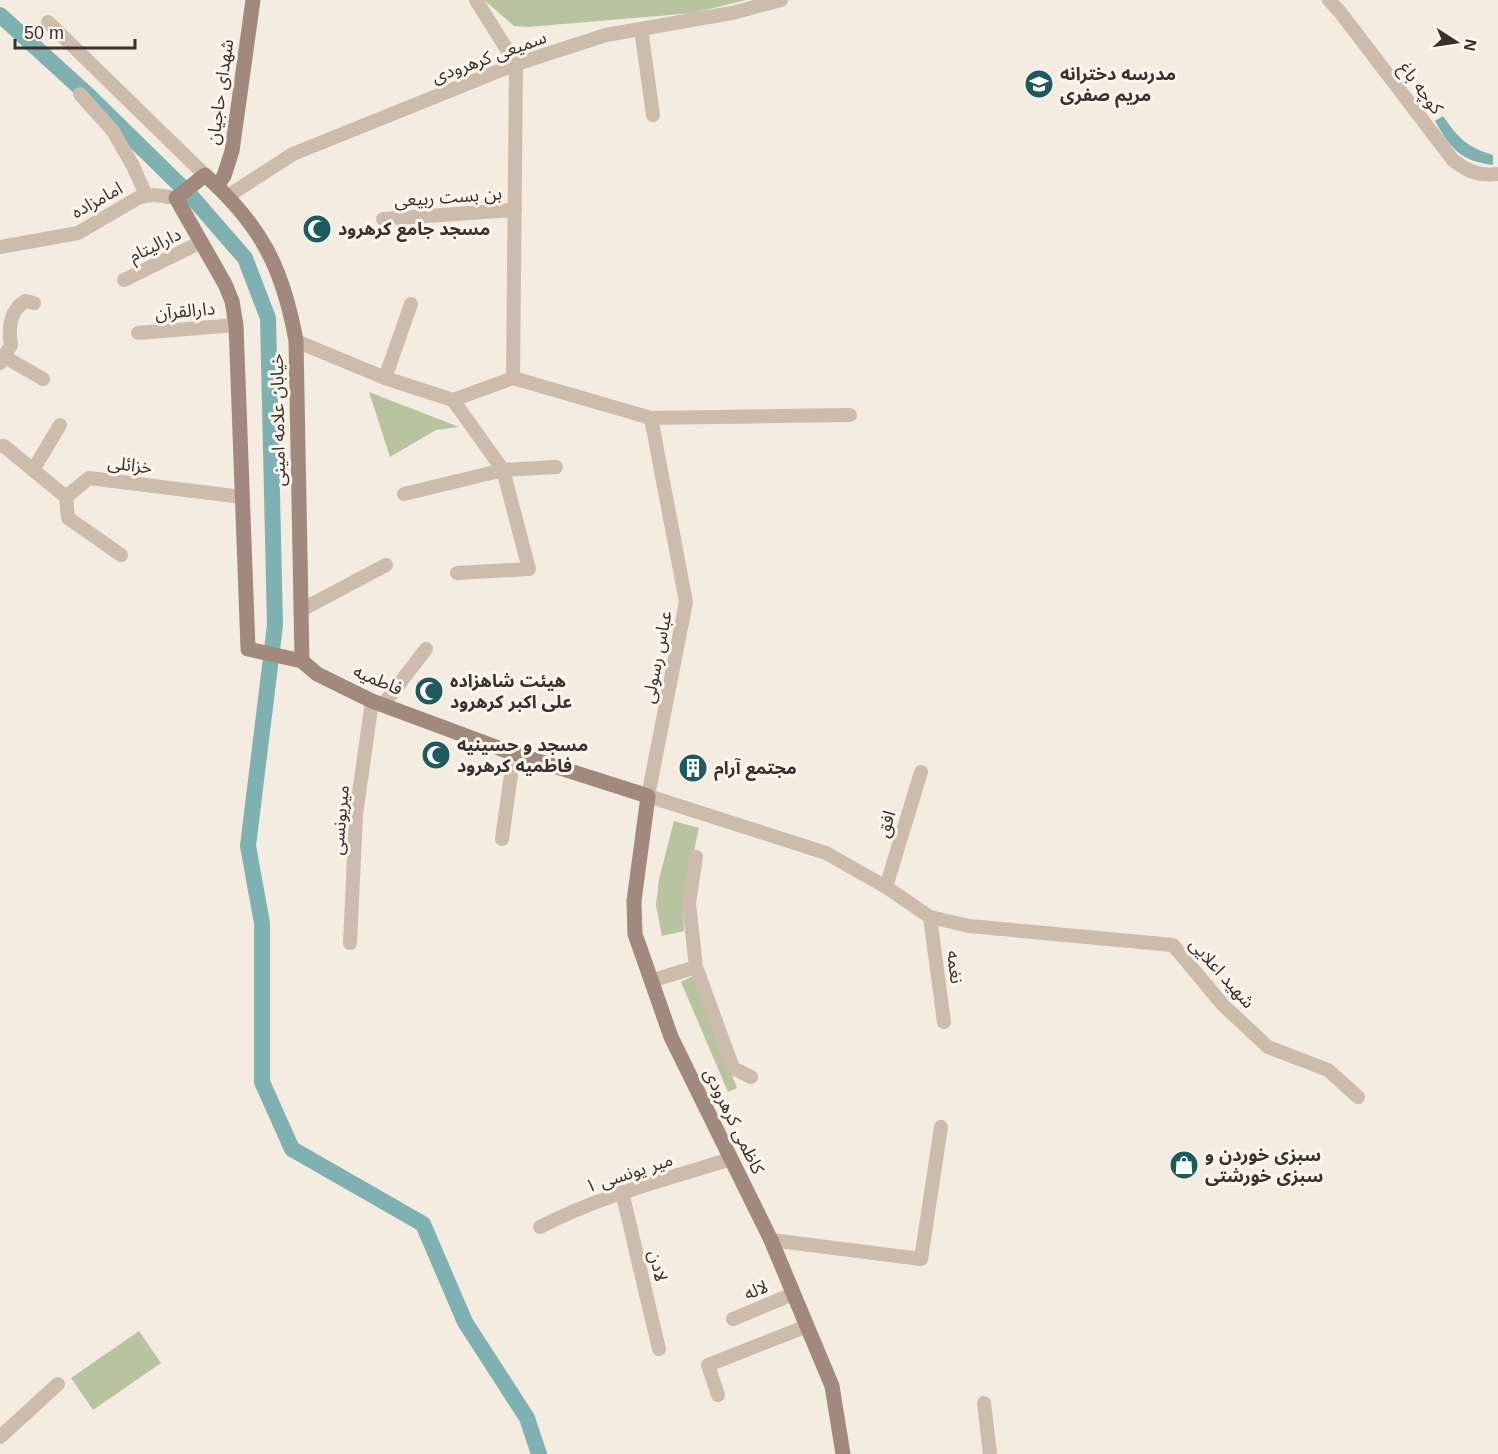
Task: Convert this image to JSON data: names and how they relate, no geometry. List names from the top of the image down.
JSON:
{
  "streets": {
    "street": [
      "سمیعی کرهرودی",
      "کوچه باغ",
      "شهدای حاجیان",
      "بن بست ربیعی",
      "امامزاده",
      "دارالیتام",
      "دارالقرآن",
      "خیابان علامه امینی",
      "خزائلی",
      "عباس رسولی",
      "فاطمیه",
      "میریونسی",
      "افق",
      "نغمه",
      "شهید اعلایی",
      "کاظمی کرهرودی",
      "میر یونسی ۱",
      "لادن",
      "لاله"
    ]
  },
  "crossings": [
    ["سمیعی کرهرودی", "شهدای حاجیان"],
    ["سمیعی کرهرودی", "خیابان علامه امینی"],
    ["شهدای حاجیان", "خیابان علامه امینی"],
    ["امامزاده", "خیابان علامه امینی"],
    ["دارالیتام", "خیابان علامه امینی"],
    ["دارالقرآن", "خیابان علامه امینی"],
    ["خیابان علامه امینی", "خزائلی"],
    ["خیابان علامه امینی", "فاطمیه"],
    ["عباس رسولی", "فاطمیه"],
    ["عباس رسولی", "شهید اعلایی"],
    ["عباس رسولی", "کاظمی کرهرودی"],
    ["فاطمیه", "میریونسی"],
    ["فاطمیه", "شهید اعلایی"],
    ["فاطمیه", "کاظمی کرهرودی"],
    ["افق", "شهید اعلایی"],
    ["نغمه", "شهید اعلایی"],
    ["شهید اعلایی", "کاظمی کرهرودی"],
    ["کاظمی کرهرودی", "میر یونسی ۱"],
    ["کاظمی کرهرودی", "لاله"],
    ["میر یونسی ۱", "لادن"]
  ],
  "places": {
    "school or university": ["مدرسه دخترانه مریم صفری"],
    "mosque": ["مسجد جامع کرهرود", "هیئت شاهزاده علی اکبر کرهرود", "مسجد و حسینیه فاطمیه کرهرود"],
    "building": ["مجتمع آرام"],
    "shop": ["سبزی خوردن و سبزی خورشتی"]
  },
  "scale_bar": "50 m",
  "north": "right"
}
